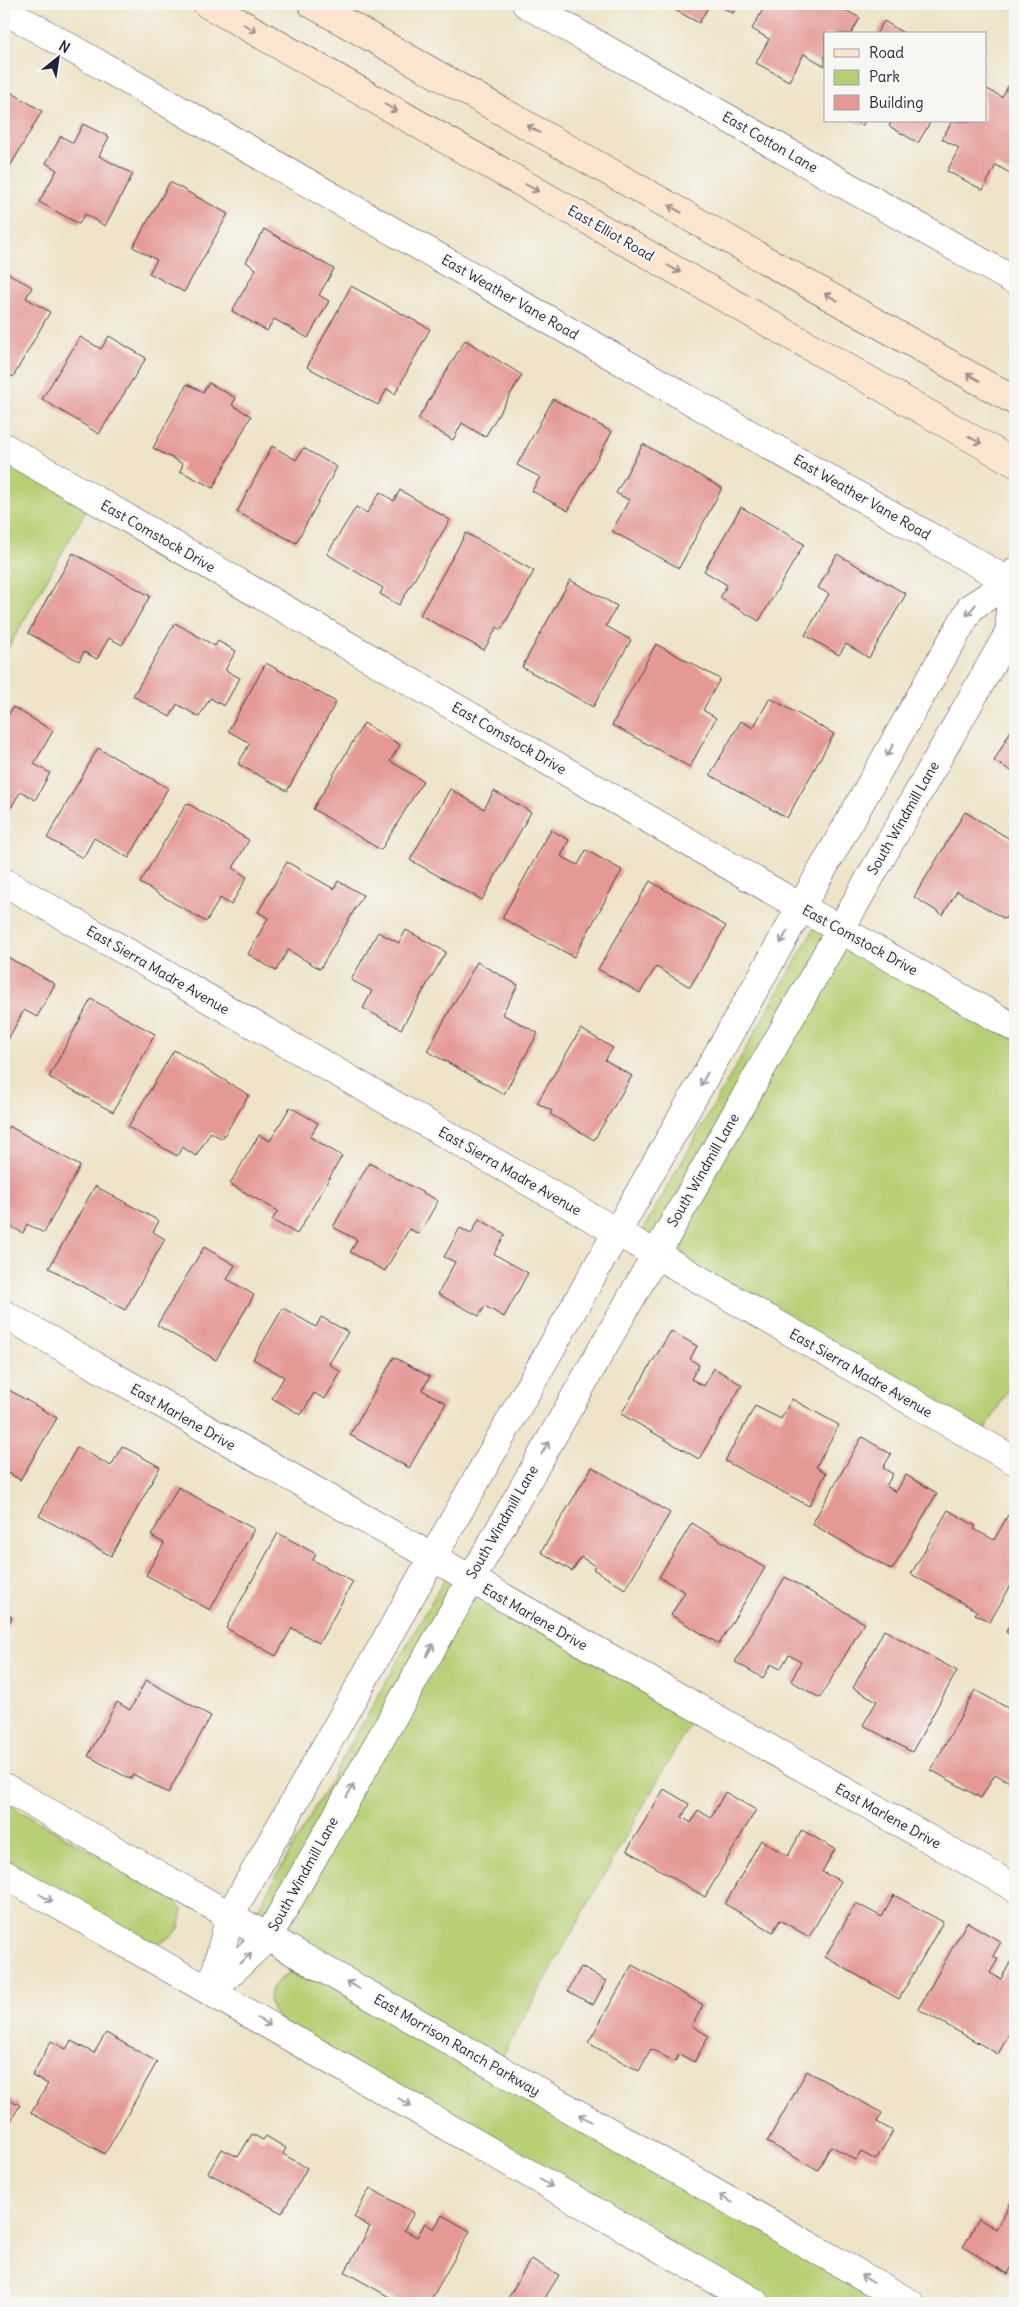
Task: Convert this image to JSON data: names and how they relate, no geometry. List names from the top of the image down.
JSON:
{
  "streets": {
    "main road": ["East Elliot Road"],
    "street": [
      "East Cotton Lane",
      "East Weather Vane Road",
      "East Comstock Drive",
      "South Windmill Lane",
      "East Sierra Madre Avenue",
      "East Marlene Drive",
      "East Morrison Ranch Parkway"
    ]
  },
  "crossings": [
    ["East Weather Vane Road", "South Windmill Lane"],
    ["East Comstock Drive", "South Windmill Lane"],
    ["South Windmill Lane", "East Sierra Madre Avenue"],
    ["South Windmill Lane", "East Marlene Drive"],
    ["South Windmill Lane", "East Morrison Ranch Parkway"]
  ],
  "legend": ["Road", "Park", "Building"],
  "north": "top right"
}
